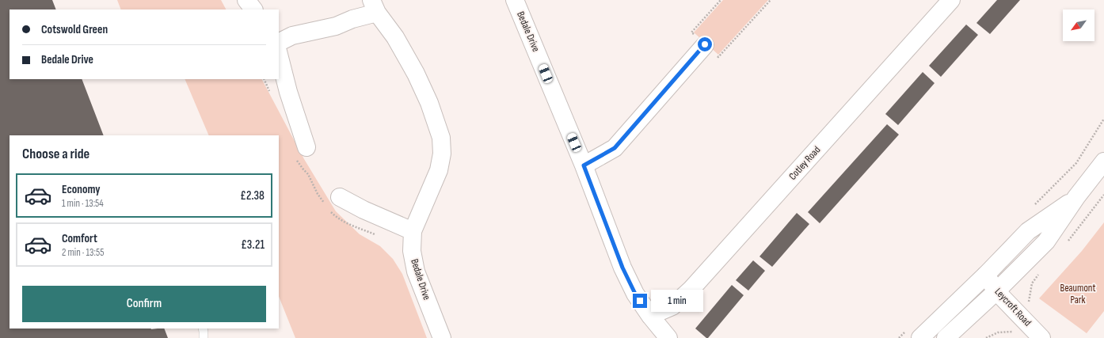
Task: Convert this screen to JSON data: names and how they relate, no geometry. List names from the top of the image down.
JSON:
{
  "streets": {
    "street": ["Bedale Drive", "Cotley Road", "Leycroft Road"]
  },
  "crossings": [
    ["Bedale Drive", "Cotley Road"]
  ],
  "parks": ["Beaumont Park"],
  "north": "bottom left",
  "page": {
    "banner": ["Cotswold Green", "Bedale Drive"],
    "heading": "Choose a ride",
    "list": [
      {
        "name": "Economy",
        "note": "1 min · 13:54",
        "value": "£2.38"
      },
      {
        "name": "Comfort",
        "note": "2 min · 13:55",
        "value": "£3.21"
      }
    ],
    "buttons": "Confirm",
    "bubble": "1 min"
  }
}
